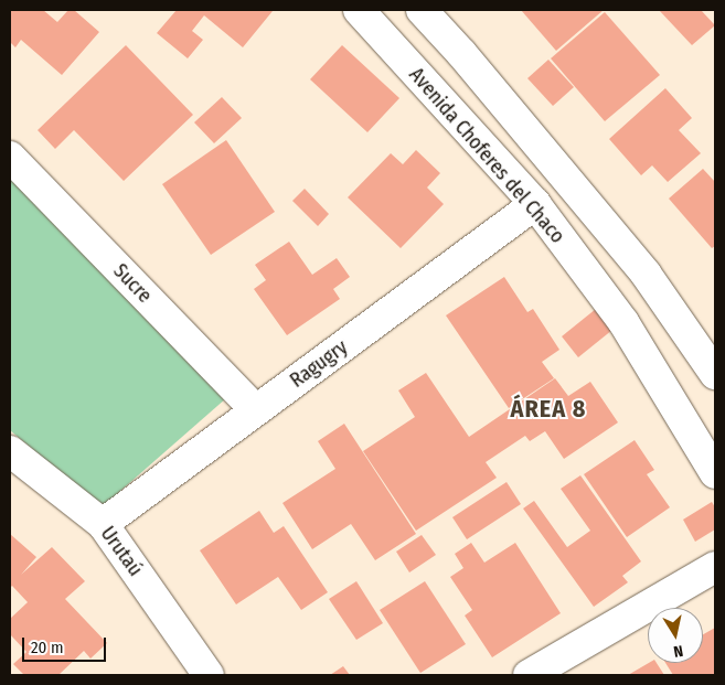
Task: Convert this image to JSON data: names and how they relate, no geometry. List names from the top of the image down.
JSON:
{
  "streets": {
    "street": [
      "Avenida Choferes del Chaco",
      "Sucre",
      "Ragugry",
      "Urutaú"
    ]
  },
  "crossings": [
    ["Avenida Choferes del Chaco", "Ragugry"],
    ["Sucre", "Ragugry"],
    ["Ragugry", "Urutaú"]
  ],
  "districts": ["ÁREA 8"],
  "scale_bar": "20 m",
  "north": "bottom"
}
